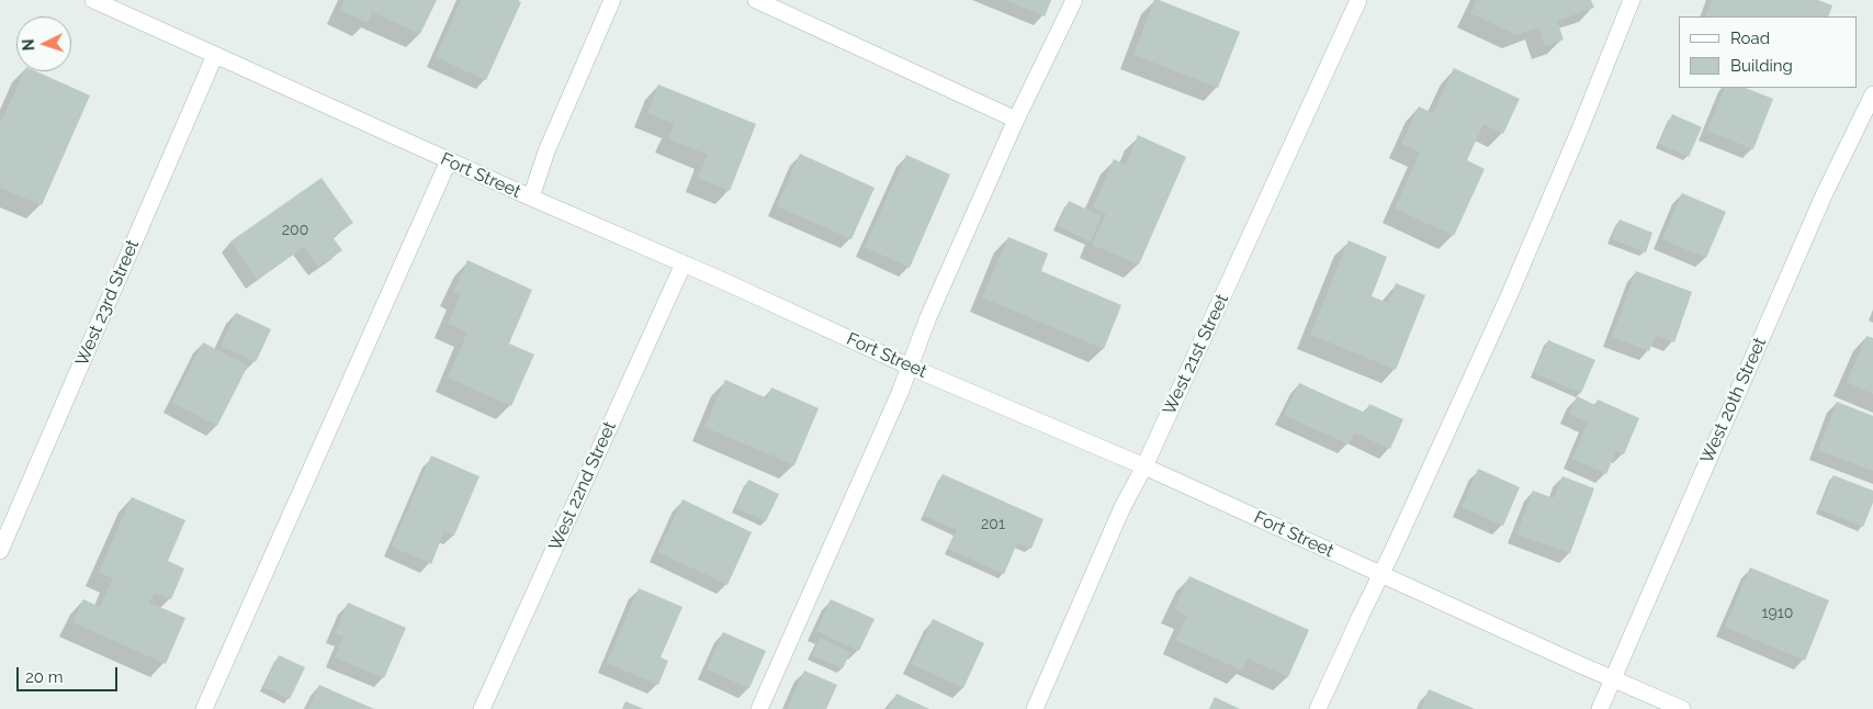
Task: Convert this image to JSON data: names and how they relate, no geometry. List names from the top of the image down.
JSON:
{
  "streets": {
    "street": [
      "Fort Street",
      "West 23rd Street",
      "West 21st Street",
      "West 20th Street",
      "West 22nd Street"
    ]
  },
  "crossings": [
    ["Fort Street", "West 23rd Street"],
    ["Fort Street", "West 21st Street"],
    ["Fort Street", "West 20th Street"],
    ["Fort Street", "West 22nd Street"]
  ],
  "house_numbers": ["200", "201", "1910"],
  "legend": ["Road", "Building"],
  "scale_bar": "20 m",
  "north": "left"
}
